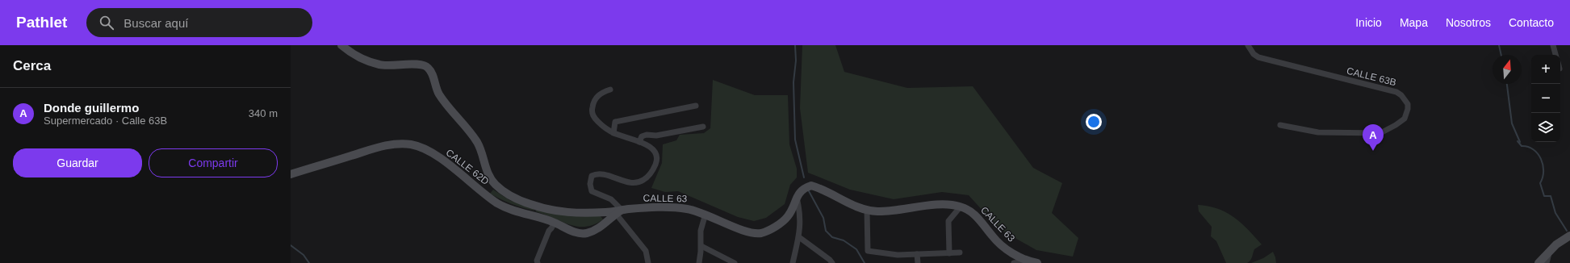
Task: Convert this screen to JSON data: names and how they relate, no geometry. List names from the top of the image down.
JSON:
{
  "streets": {
    "main road": ["CALLE 62D", "CALLE 63"],
    "street": ["CALLE 63B"]
  },
  "crossings": [
    ["CALLE 62D", "CALLE 63"]
  ],
  "north": "top",
  "page": {
    "header": "Pathlet",
    "search": "Buscar aquí",
    "nav": [
      "Inicio",
      "Mapa",
      "Nosotros",
      "Contacto"
    ],
    "heading": "Cerca",
    "map_buttons": ["+", "−"],
    "list": [
      {
        "mark": "A",
        "name": "Donde guillermo",
        "note": "Supermercado · Calle 63B",
        "value": "340 m"
      }
    ],
    "pins": "A",
    "buttons": ["Guardar", "Compartir"]
  }
}
